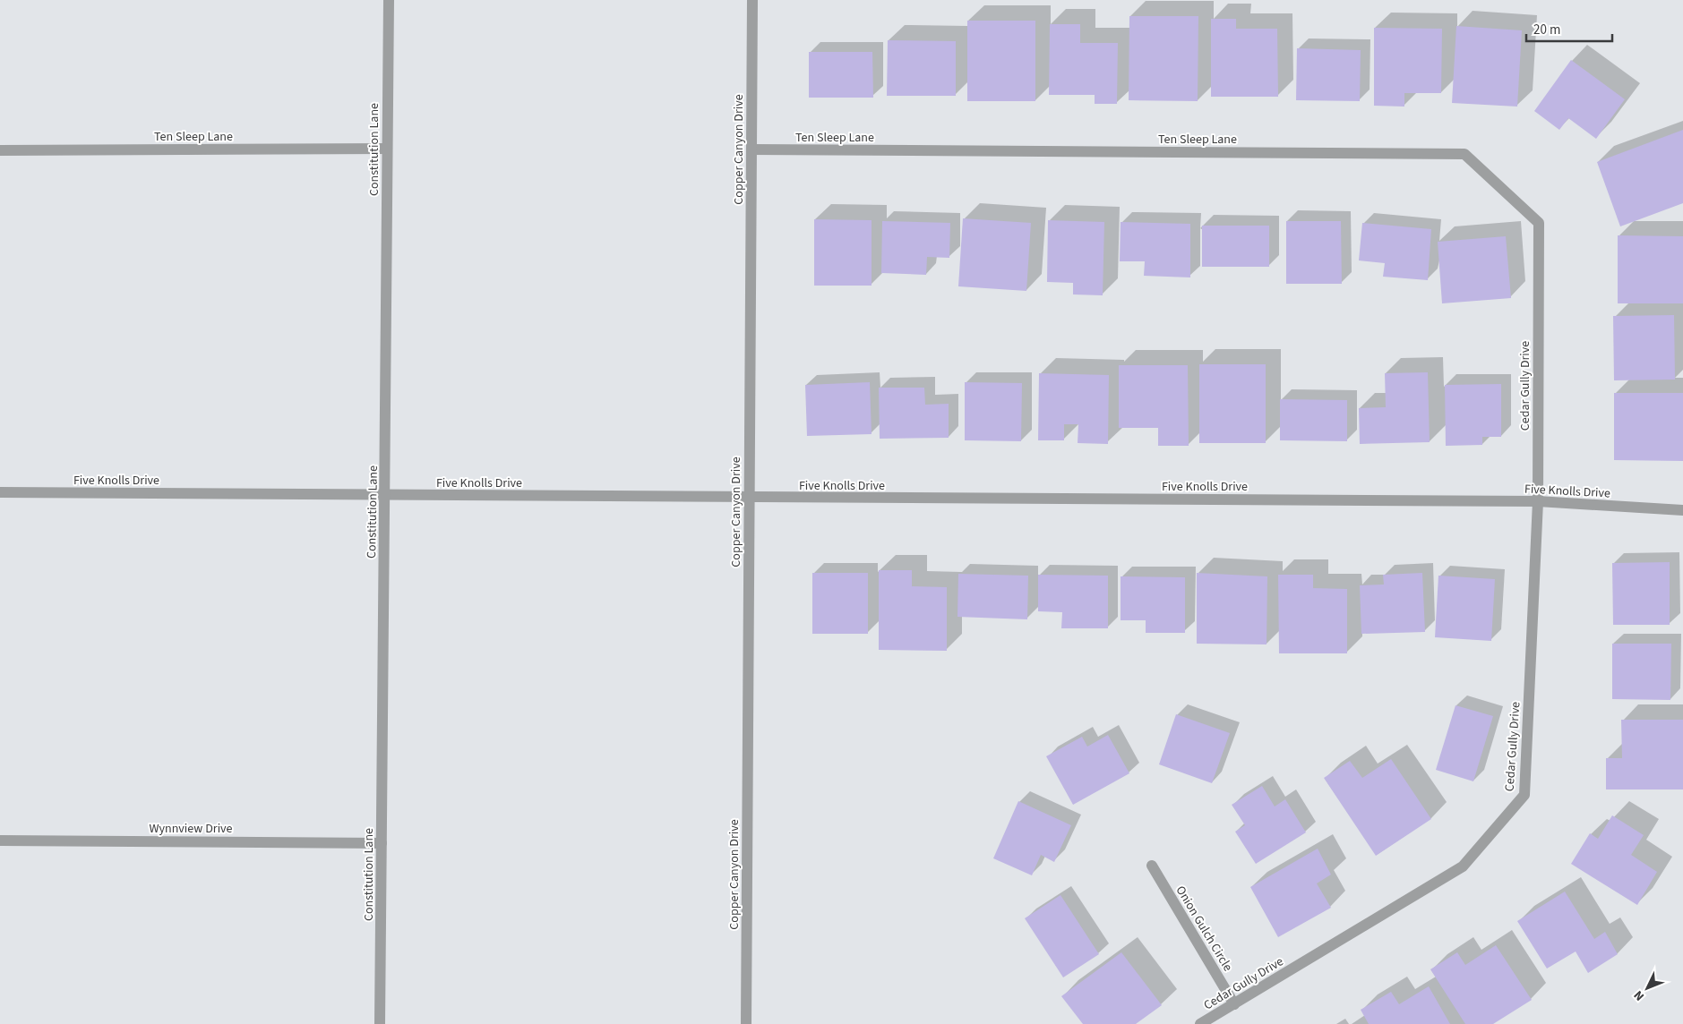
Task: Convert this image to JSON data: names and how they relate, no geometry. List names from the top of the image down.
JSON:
{
  "streets": {
    "street": [
      "Ten Sleep Lane",
      "Constitution Lane",
      "Copper Canyon Drive",
      "Cedar Gully Drive",
      "Five Knolls Drive",
      "Wynnview Drive",
      "Onion Gulch Circle"
    ]
  },
  "crossings": [
    ["Ten Sleep Lane", "Constitution Lane"],
    ["Ten Sleep Lane", "Copper Canyon Drive"],
    ["Ten Sleep Lane", "Cedar Gully Drive"],
    ["Constitution Lane", "Five Knolls Drive"],
    ["Constitution Lane", "Wynnview Drive"],
    ["Copper Canyon Drive", "Five Knolls Drive"],
    ["Cedar Gully Drive", "Five Knolls Drive"],
    ["Cedar Gully Drive", "Onion Gulch Circle"]
  ],
  "scale_bar": "20 m",
  "north": "bottom left"
}
